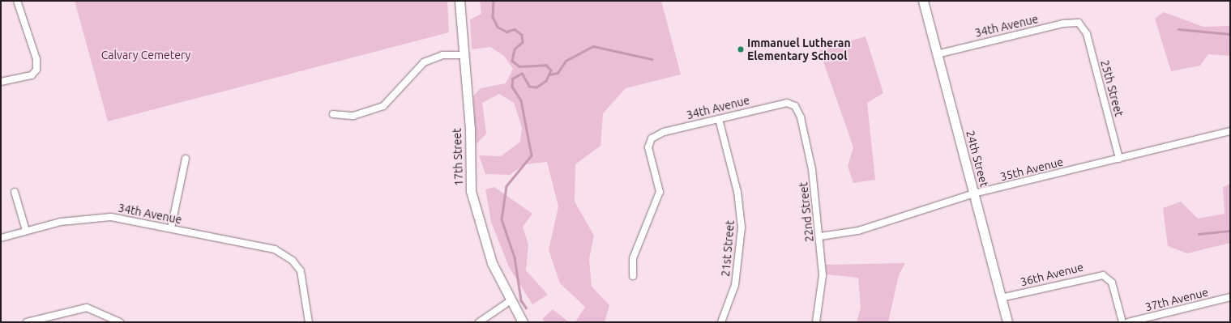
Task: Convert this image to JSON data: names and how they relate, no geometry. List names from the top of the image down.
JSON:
{
  "streets": {
    "street": [
      "34th Avenue",
      "25th Street",
      "17th Street",
      "24th Street",
      "35th Avenue",
      "22nd Street",
      "21st Street",
      "36th Avenue",
      "37th Avenue"
    ]
  },
  "crossings": [
    ["34th Avenue", "25th Street"],
    ["34th Avenue", "24th Street"],
    ["34th Avenue", "22nd Street"],
    ["34th Avenue", "21st Street"],
    ["25th Street", "35th Avenue"],
    ["24th Street", "35th Avenue"],
    ["24th Street", "36th Avenue"],
    ["35th Avenue", "22nd Street"]
  ],
  "parks": ["Calvary Cemetery"],
  "places": ["Immanuel Lutheran Elementary School"]
}
